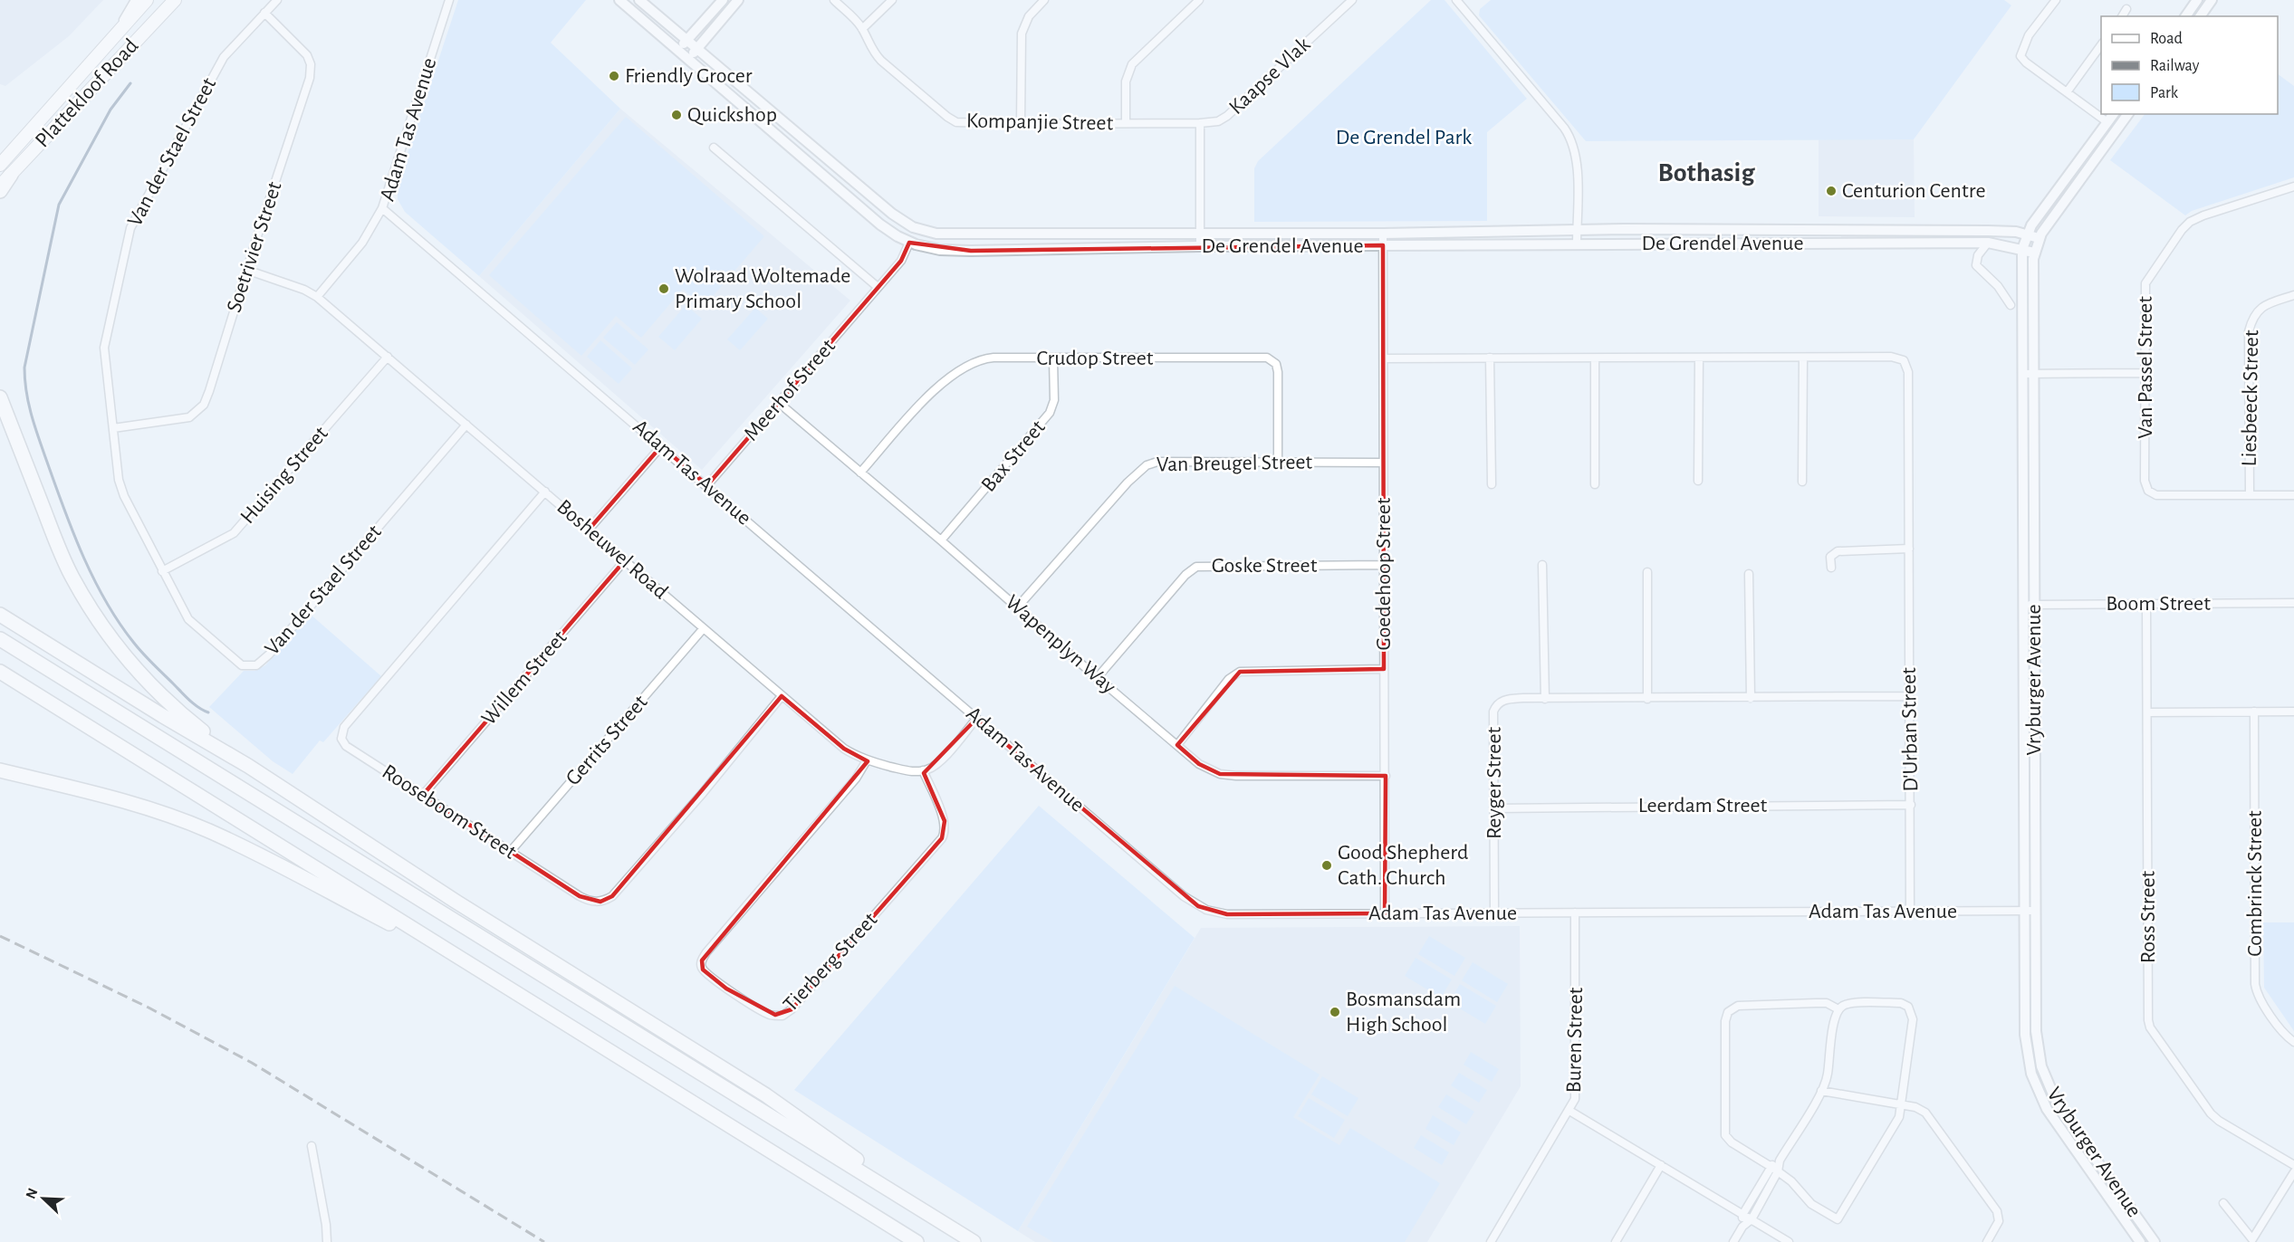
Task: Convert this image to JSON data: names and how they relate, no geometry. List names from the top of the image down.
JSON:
{
  "streets": {
    "main road": ["Plattekloof Road"],
    "street": [
      "Kaapse Vlak",
      "Kompanjie Street",
      "Adam Tas Avenue",
      "Van der Stael Street",
      "De Grendel Avenue",
      "Soetrivier Street",
      "Crudop Street",
      "Van Passel Street",
      "Meerhof Street",
      "Liesbeeck Street",
      "Bax Street",
      "Van Breugel Street",
      "Huising Street",
      "Bosheuwel Road",
      "Goske Street",
      "Goedehoop Street",
      "Boom Street",
      "Wapenplyn Way",
      "Willem Street",
      "Vryburger Avenue",
      "D'Urban Street",
      "Gerrits Street",
      "Reyger Street",
      "Leerdam Street",
      "Rooseboom Street",
      "Combrinck Street",
      "Ross Street",
      "Tierberg Street",
      "Buren Street"
    ]
  },
  "crossings": [
    ["Kaapse Vlak", "Kompanjie Street"],
    ["Kaapse Vlak", "De Grendel Avenue"],
    ["Adam Tas Avenue", "Meerhof Street"],
    ["Adam Tas Avenue", "Goedehoop Street"],
    ["Adam Tas Avenue", "Vryburger Avenue"],
    ["Adam Tas Avenue", "D'Urban Street"],
    ["Adam Tas Avenue", "Reyger Street"],
    ["Adam Tas Avenue", "Buren Street"],
    ["Van der Stael Street", "Soetrivier Street"],
    ["Van der Stael Street", "Huising Street"],
    ["Van der Stael Street", "Bosheuwel Road"],
    ["De Grendel Avenue", "Meerhof Street"],
    ["De Grendel Avenue", "Goedehoop Street"],
    ["De Grendel Avenue", "Vryburger Avenue"],
    ["Soetrivier Street", "Bosheuwel Road"],
    ["Crudop Street", "Bax Street"],
    ["Crudop Street", "Van Breugel Street"],
    ["Crudop Street", "Wapenplyn Way"],
    ["Van Passel Street", "Liesbeeck Street"],
    ["Meerhof Street", "Wapenplyn Way"],
    ["Bax Street", "Wapenplyn Way"],
    ["Van Breugel Street", "Goedehoop Street"],
    ["Van Breugel Street", "Wapenplyn Way"],
    ["Huising Street", "Bosheuwel Road"],
    ["Bosheuwel Road", "Willem Street"],
    ["Bosheuwel Road", "Gerrits Street"],
    ["Bosheuwel Road", "Rooseboom Street"],
    ["Bosheuwel Road", "Tierberg Street"],
    ["Goske Street", "Goedehoop Street"],
    ["Goske Street", "Wapenplyn Way"],
    ["Goedehoop Street", "Wapenplyn Way"],
    ["Goedehoop Street", "D'Urban Street"],
    ["Boom Street", "Vryburger Avenue"],
    ["Boom Street", "Ross Street"],
    ["Willem Street", "Rooseboom Street"],
    ["D'Urban Street", "Reyger Street"],
    ["D'Urban Street", "Leerdam Street"],
    ["Gerrits Street", "Rooseboom Street"],
    ["Reyger Street", "Leerdam Street"]
  ],
  "districts": ["Bothasig"],
  "parks": ["De Grendel Park"],
  "places": [
    "Friendly Grocer",
    "Quickshop",
    "Centurion Centre",
    "Wolraad Woltemade Primary School",
    "Good Shepherd Cath. Church",
    "Bosmansdam High School"
  ],
  "legend": ["Road", "Railway", "Park"],
  "north": "top left"
}
